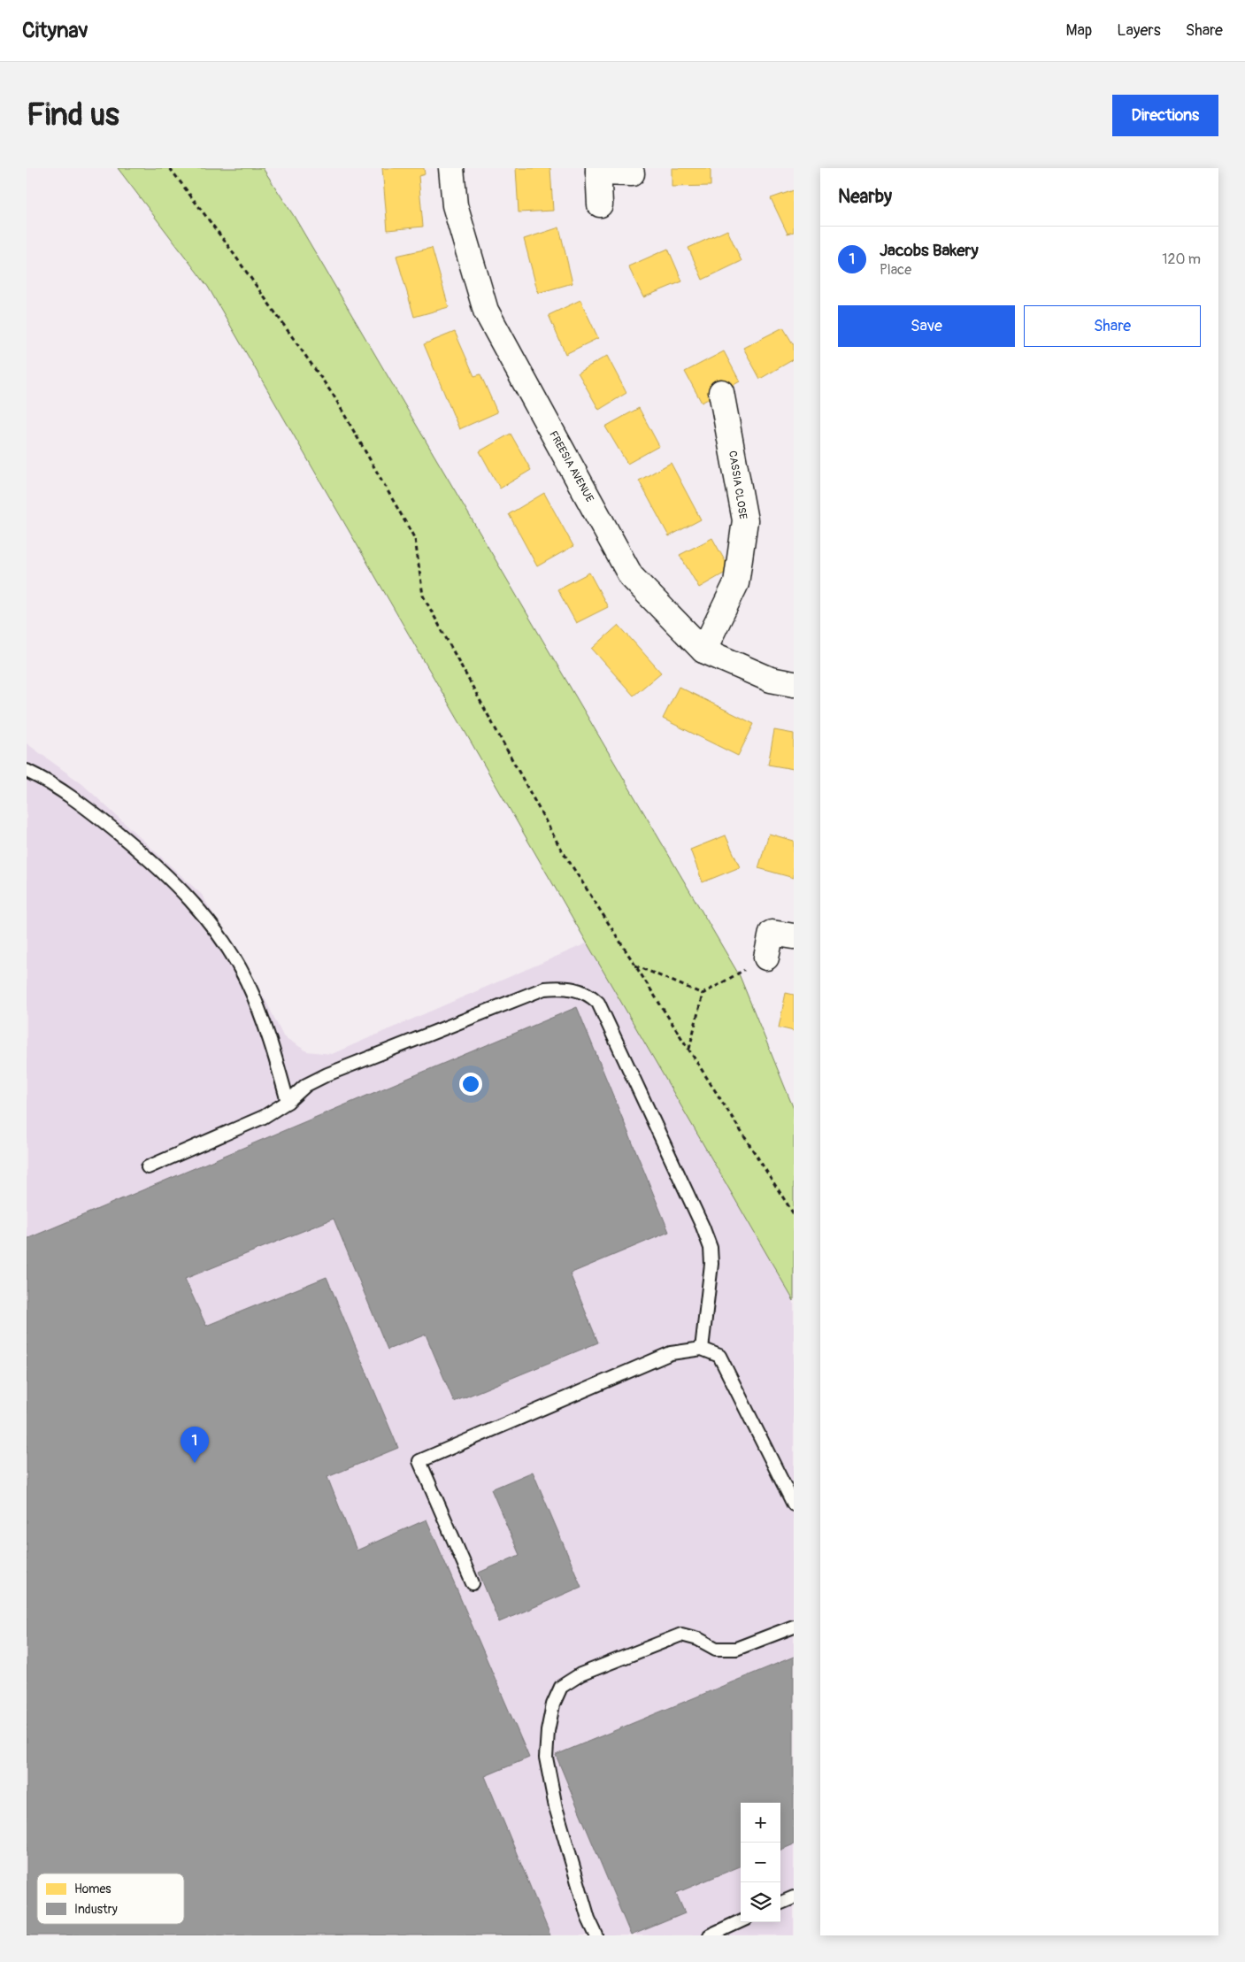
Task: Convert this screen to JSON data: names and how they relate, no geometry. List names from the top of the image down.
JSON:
{
  "streets": {
    "street": ["FREESIA AVENUE", "CASSIA CLOSE"]
  },
  "crossings": [
    ["FREESIA AVENUE", "CASSIA CLOSE"]
  ],
  "legend": ["Homes", "Industry"],
  "page": {
    "header": "Citynav",
    "nav": ["Map", "Layers", "Share"],
    "buttons": [
      "Directions",
      ["Save", "Share"]
    ],
    "title": "Find us",
    "heading": "Nearby",
    "list": [
      {
        "mark": "1",
        "name": "Jacobs Bakery",
        "note": "Place",
        "value": "120 m"
      }
    ],
    "pins": "1",
    "map_buttons": ["+", "−"]
  }
}
